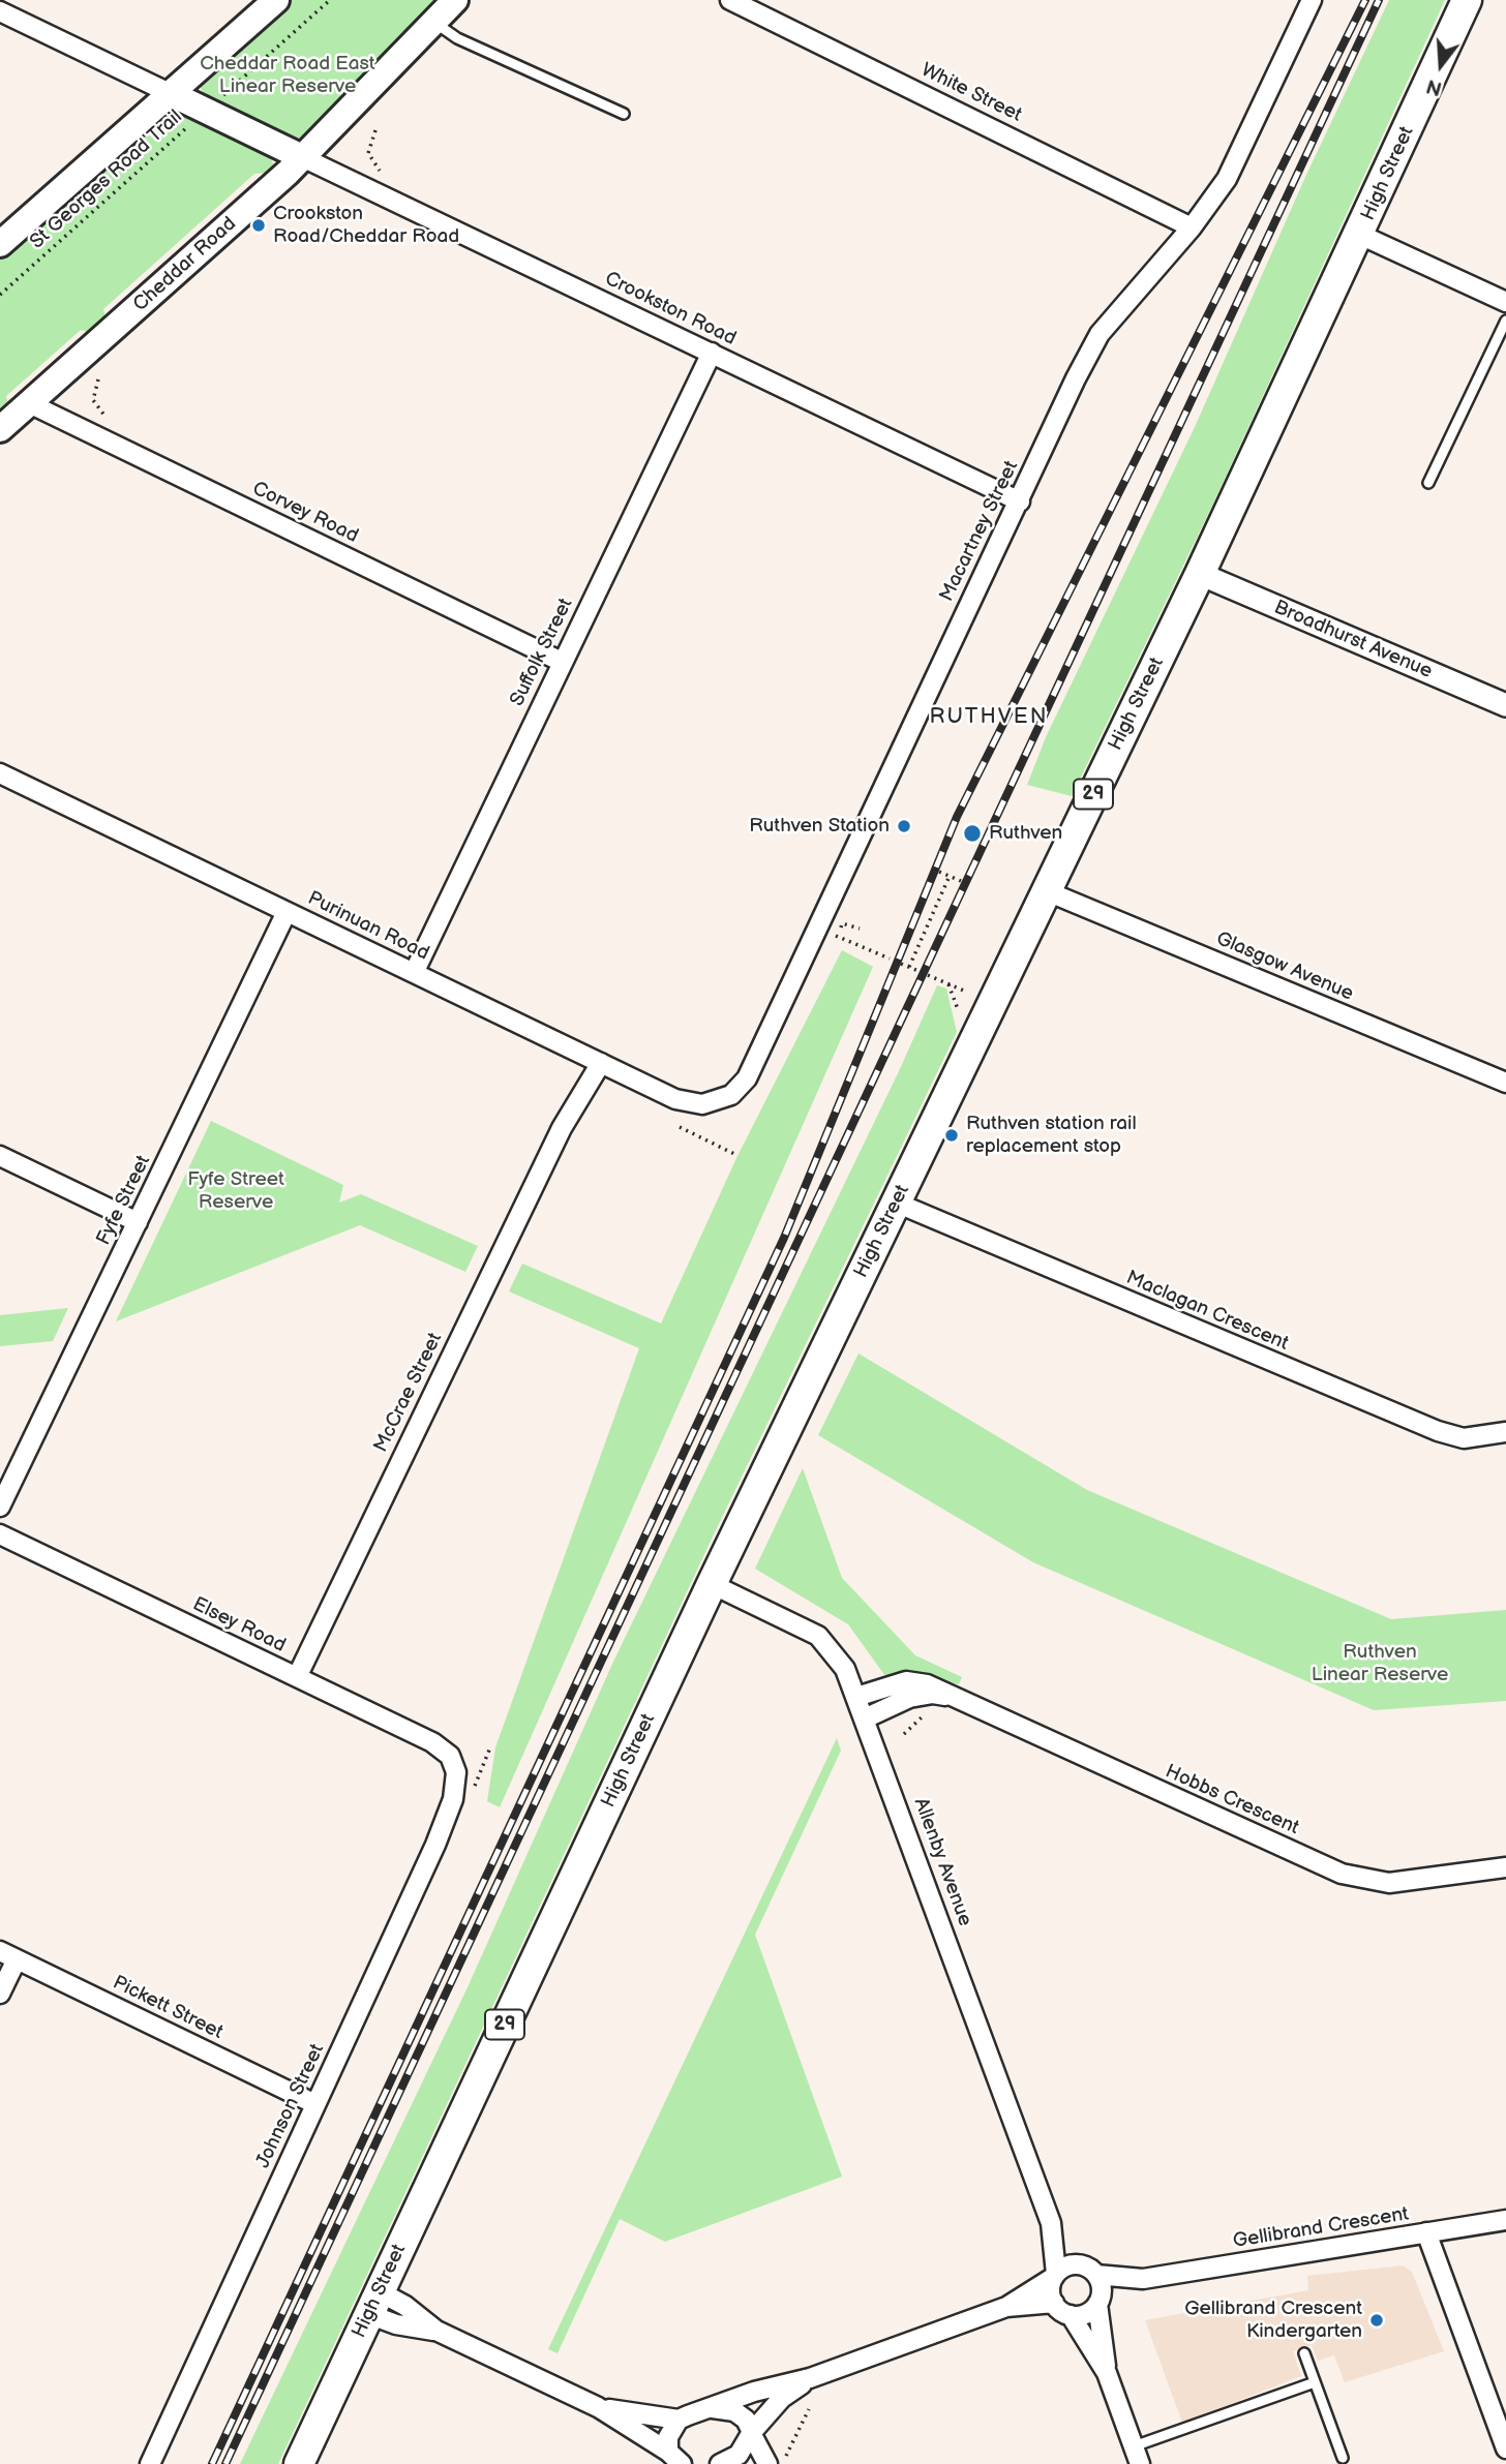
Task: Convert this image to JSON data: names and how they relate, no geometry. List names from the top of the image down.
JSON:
{
  "streets": {
    "main road": ["High Street", "Cheddar Road", "29"],
    "street": [
      "White Street",
      "Crookston Road",
      "Corvey Road",
      "Macartney Street",
      "Broadhurst Avenue",
      "Suffolk Street",
      "Purinuan Road",
      "Glasgow Avenue",
      "Fyfe Street",
      "Maclagan Crescent",
      "McCrae Street",
      "Elsey Road",
      "Hobbs Crescent",
      "Allenby Avenue",
      "Pickett Street",
      "Johnson Street",
      "Gellibrand Crescent"
    ],
    "path": ["St Georges Road Trail"]
  },
  "crossings": [
    ["White Street", "Macartney Street"],
    ["High Street", "Broadhurst Avenue"],
    ["High Street", "Glasgow Avenue"],
    ["High Street", "Maclagan Crescent"],
    ["High Street", "Allenby Avenue"],
    ["Cheddar Road", "Crookston Road"],
    ["Cheddar Road", "Corvey Road"],
    ["Crookston Road", "Macartney Street"],
    ["Crookston Road", "Suffolk Street"],
    ["Corvey Road", "Suffolk Street"],
    ["Macartney Street", "Purinuan Road"],
    ["Suffolk Street", "Purinuan Road"],
    ["Purinuan Road", "Fyfe Street"],
    ["Purinuan Road", "McCrae Street"],
    ["McCrae Street", "Elsey Road"],
    ["Elsey Road", "Johnson Street"],
    ["Hobbs Crescent", "Allenby Avenue"],
    ["Allenby Avenue", "Gellibrand Crescent"],
    ["Pickett Street", "Johnson Street"]
  ],
  "districts": ["RUTHVEN"],
  "parks": ["Cheddar Road East Linear Reserve", "Fyfe Street Reserve", "Ruthven Linear Reserve"],
  "places": [
    "Crookston Road/Cheddar Road",
    "Ruthven Station",
    "Ruthven",
    "Ruthven station rail replacement stop",
    "Gellibrand Crescent Kindergarten"
  ],
  "north": "bottom"
}
